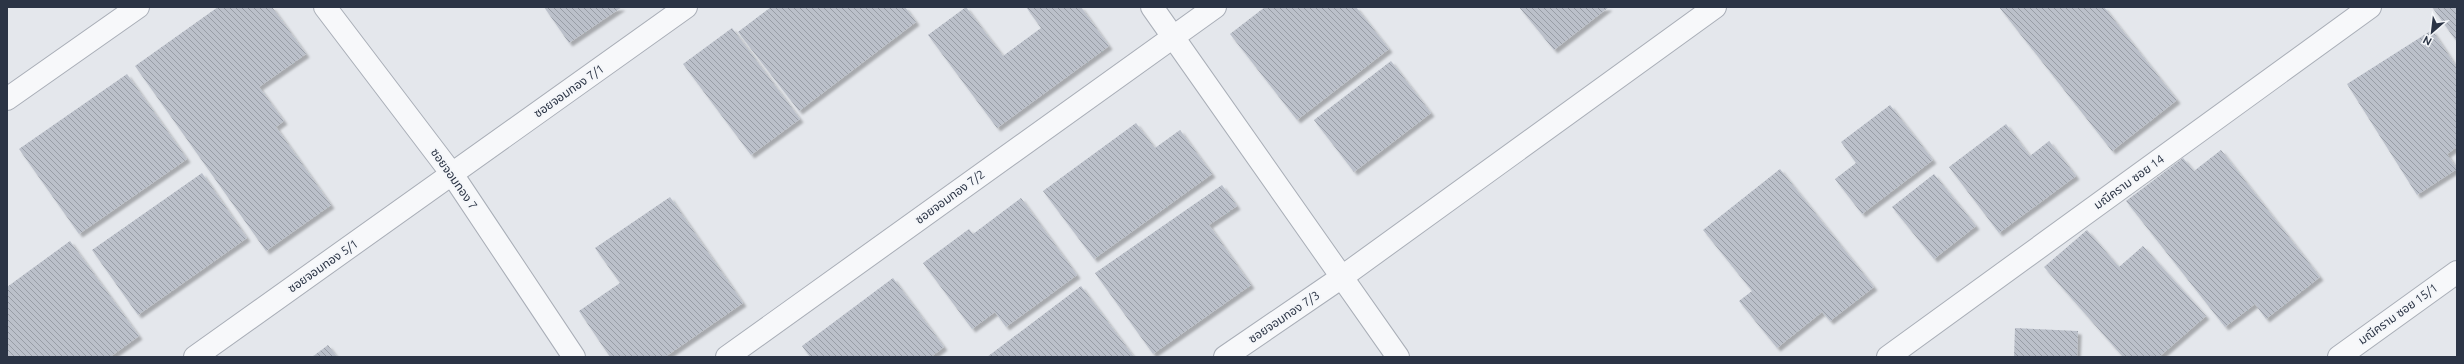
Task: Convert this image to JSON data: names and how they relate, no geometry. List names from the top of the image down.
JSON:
{
  "streets": {
    "street": [
      "ซอยจอมทอง 7/1",
      "ซอยจอมทอง 7",
      "มณีคราม ซอย 14",
      "ซอยจอมทอง 7/2",
      "ซอยจอมทอง 5/1",
      "มณีคราม ซอย 15/1",
      "ซอยจอมทอง 7/3"
    ]
  },
  "crossings": [
    ["ซอยจอมทอง 7/1", "ซอยจอมทอง 7"],
    ["ซอยจอมทอง 7/1", "ซอยจอมทอง 5/1"],
    ["ซอยจอมทอง 7", "ซอยจอมทอง 5/1"]
  ],
  "north": "bottom left"
}
